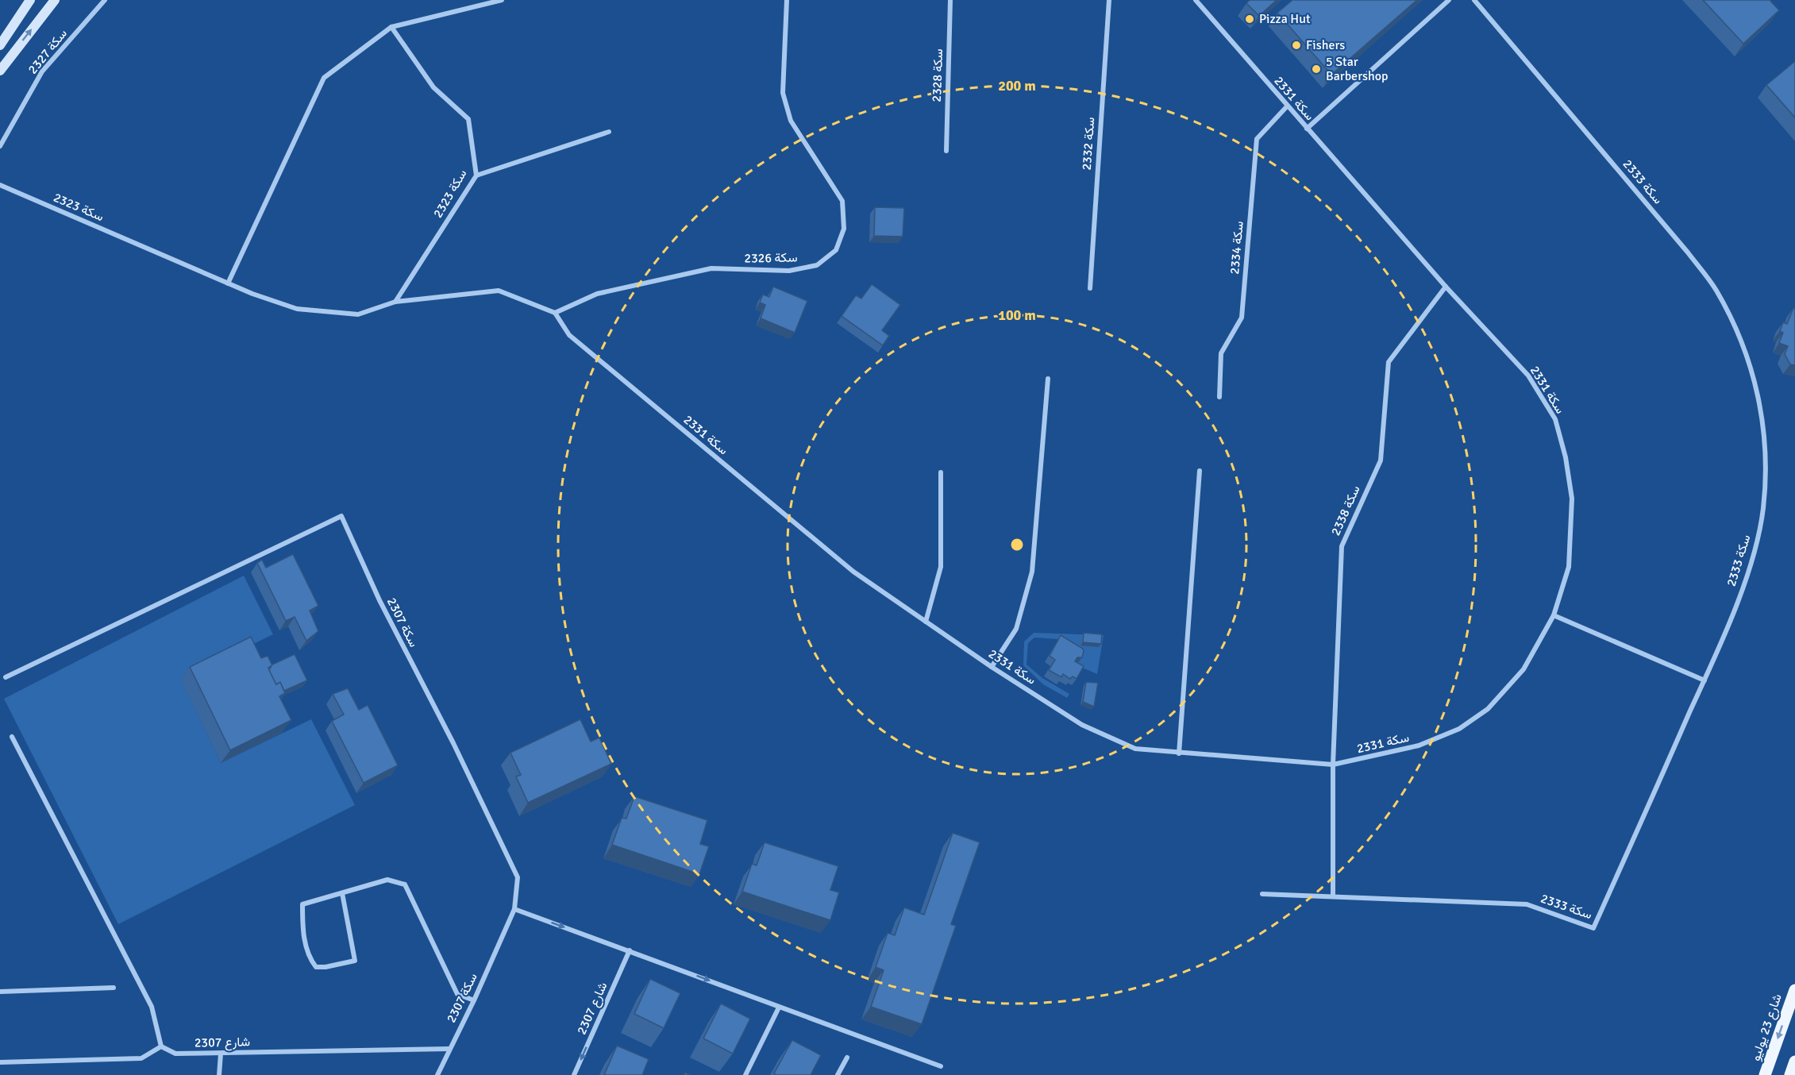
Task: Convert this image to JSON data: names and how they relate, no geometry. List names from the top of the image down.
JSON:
{
  "streets": {
    "main road": ["شارع 23 يوليو"],
    "street": [
      "سكة 2327",
      "سكة 2328",
      "سكة 2331",
      "سكة 2332",
      "سكة 2333",
      "سكة 2323",
      "سكة 2334",
      "سكة 2326",
      "سكة 2338",
      "سكة 2307",
      "2307 شارع"
    ]
  },
  "crossings": [
    ["سكة 2331", "سكة 2323"],
    ["سكة 2331", "سكة 2334"],
    ["سكة 2331", "سكة 2326"],
    ["سكة 2331", "سكة 2338"],
    ["سكة 2323", "سكة 2326"],
    ["سكة 2307", "2307 شارع"]
  ],
  "one_way": ["شارع 23 يوليو"],
  "places": ["Pizza Hut", "Fishers", "5 Star Barbershop"],
  "rings": ["200 m", "100 m"]
}
